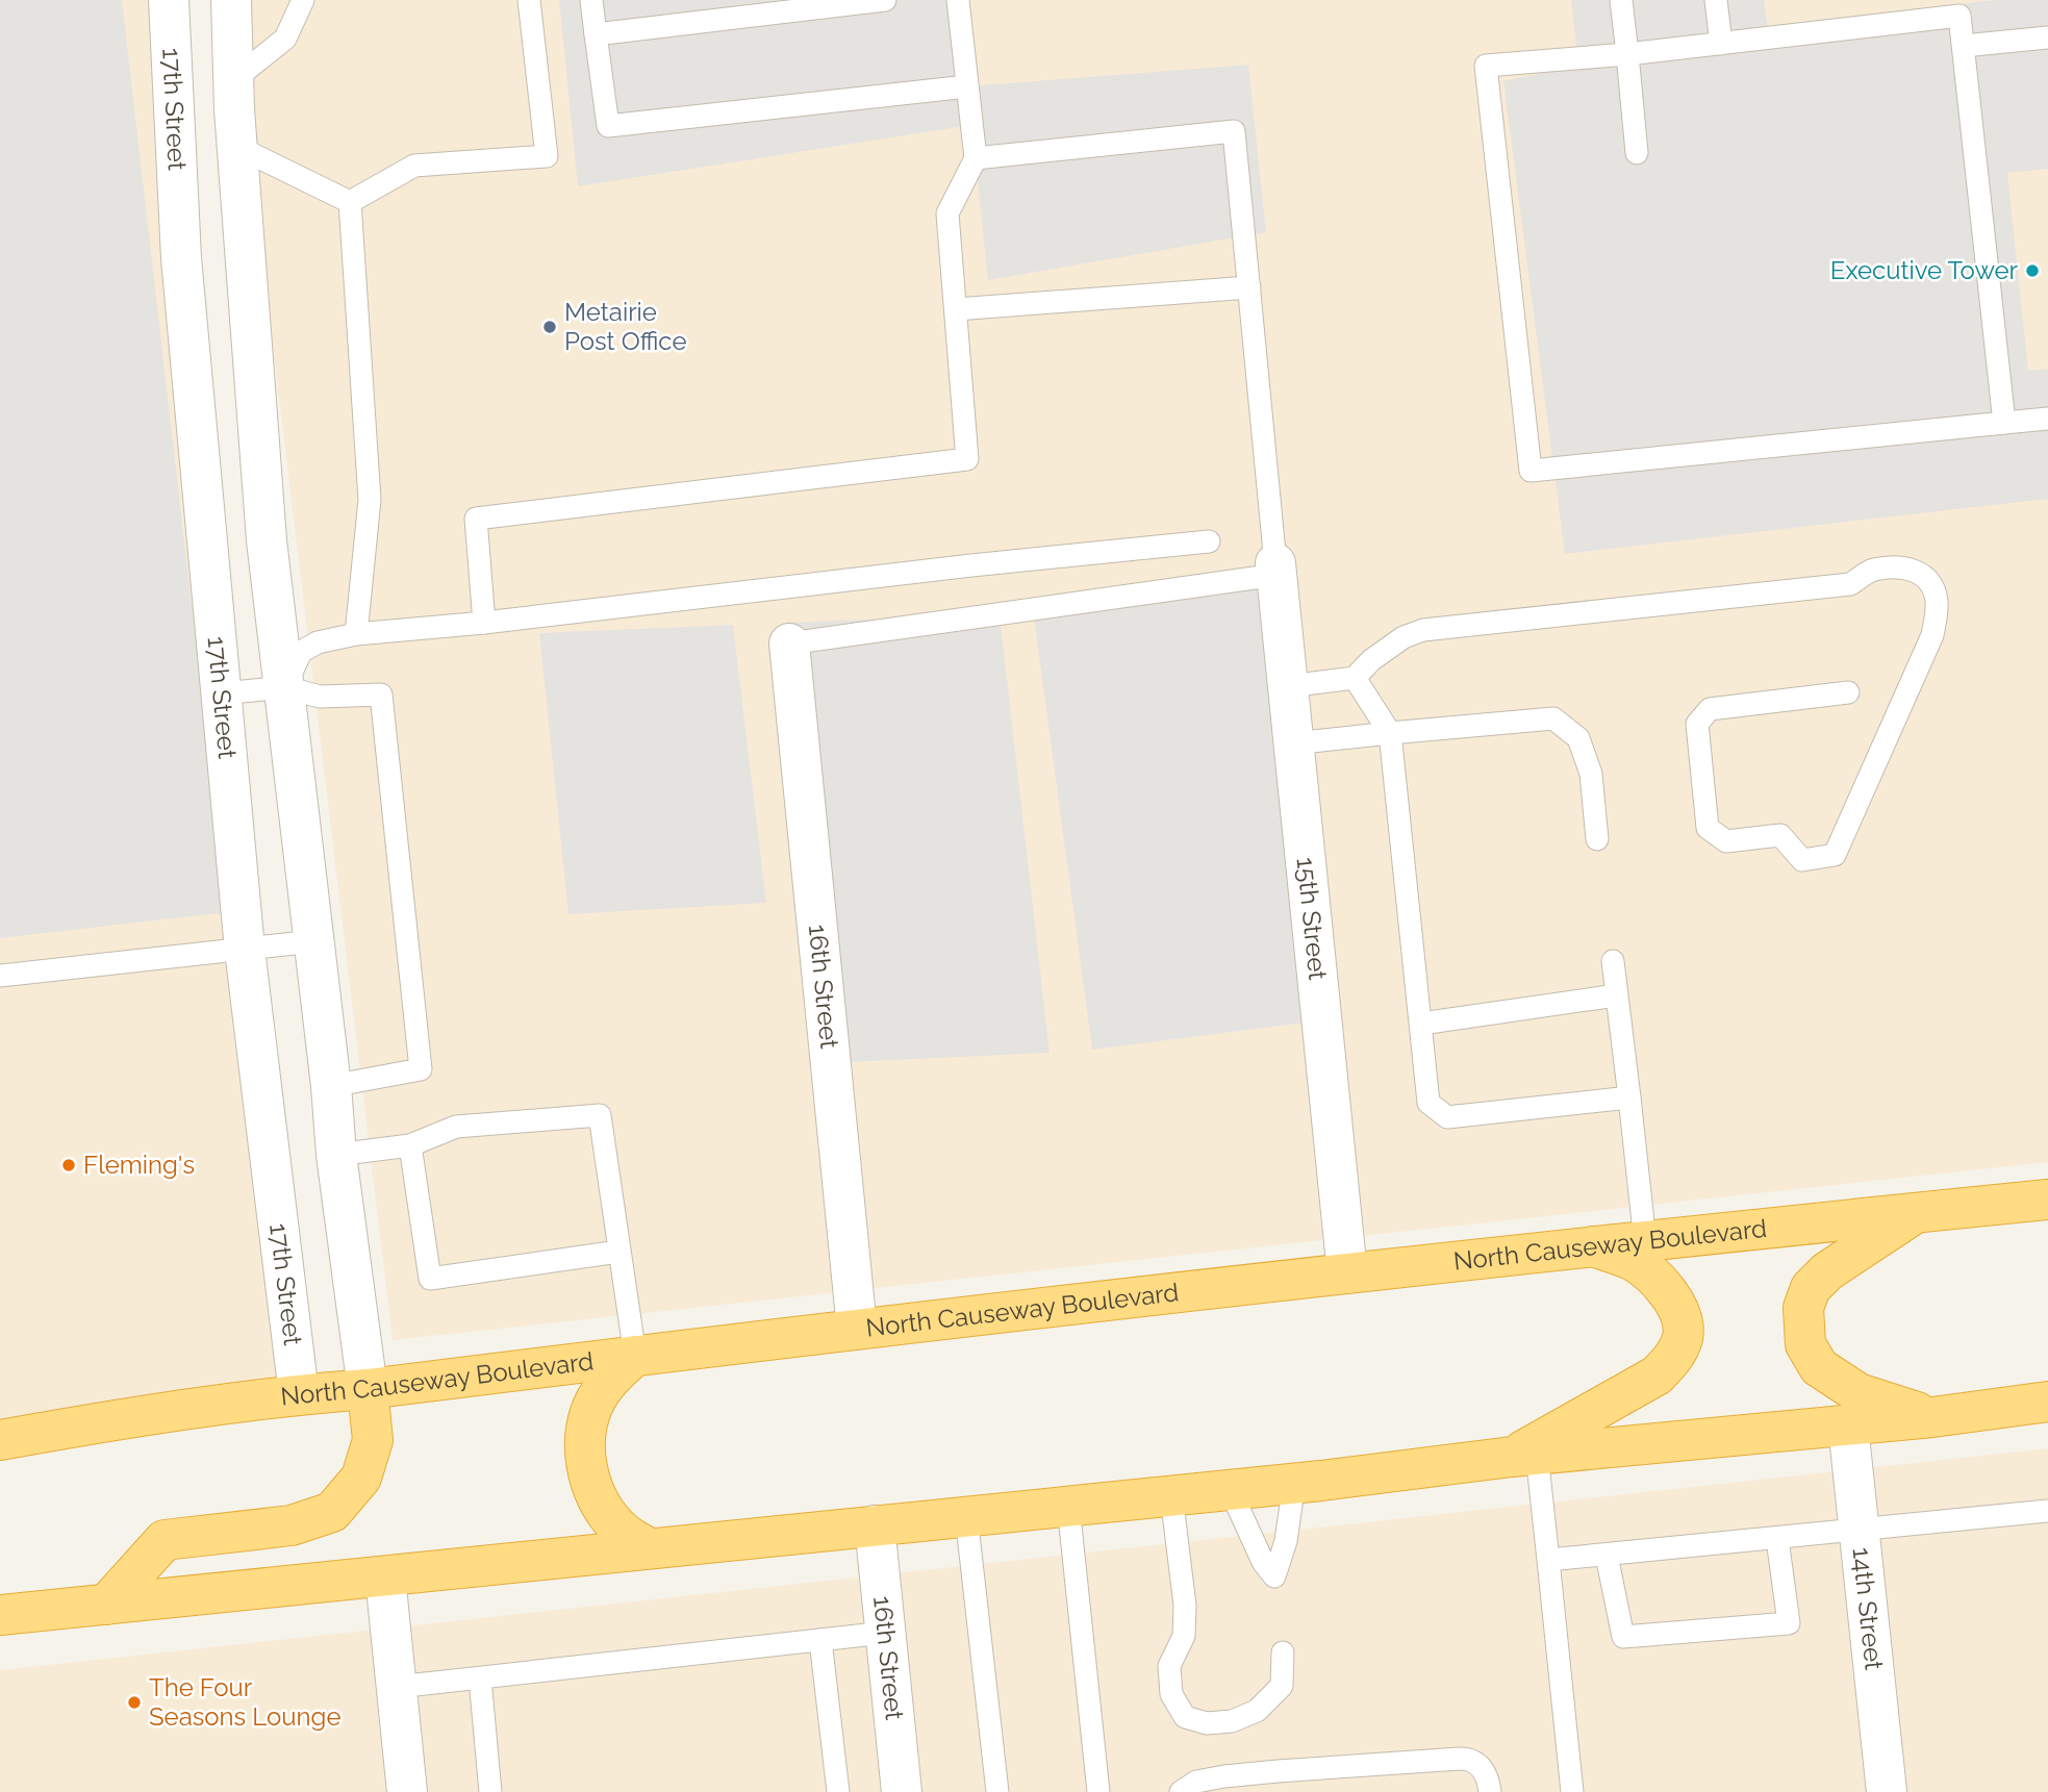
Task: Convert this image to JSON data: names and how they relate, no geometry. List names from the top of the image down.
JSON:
{
  "streets": {
    "highway": ["North Causeway Boulevard"],
    "street": [
      "17th Street",
      "15th Street",
      "16th Street",
      "14th Street"
    ]
  },
  "crossings": [
    ["17th Street", "North Causeway Boulevard"],
    ["15th Street", "North Causeway Boulevard"],
    ["16th Street", "North Causeway Boulevard"]
  ],
  "places": [
    "Executive Tower",
    "Metairie Post Office",
    "Fleming's",
    "The Four Seasons Lounge"
  ]
}
